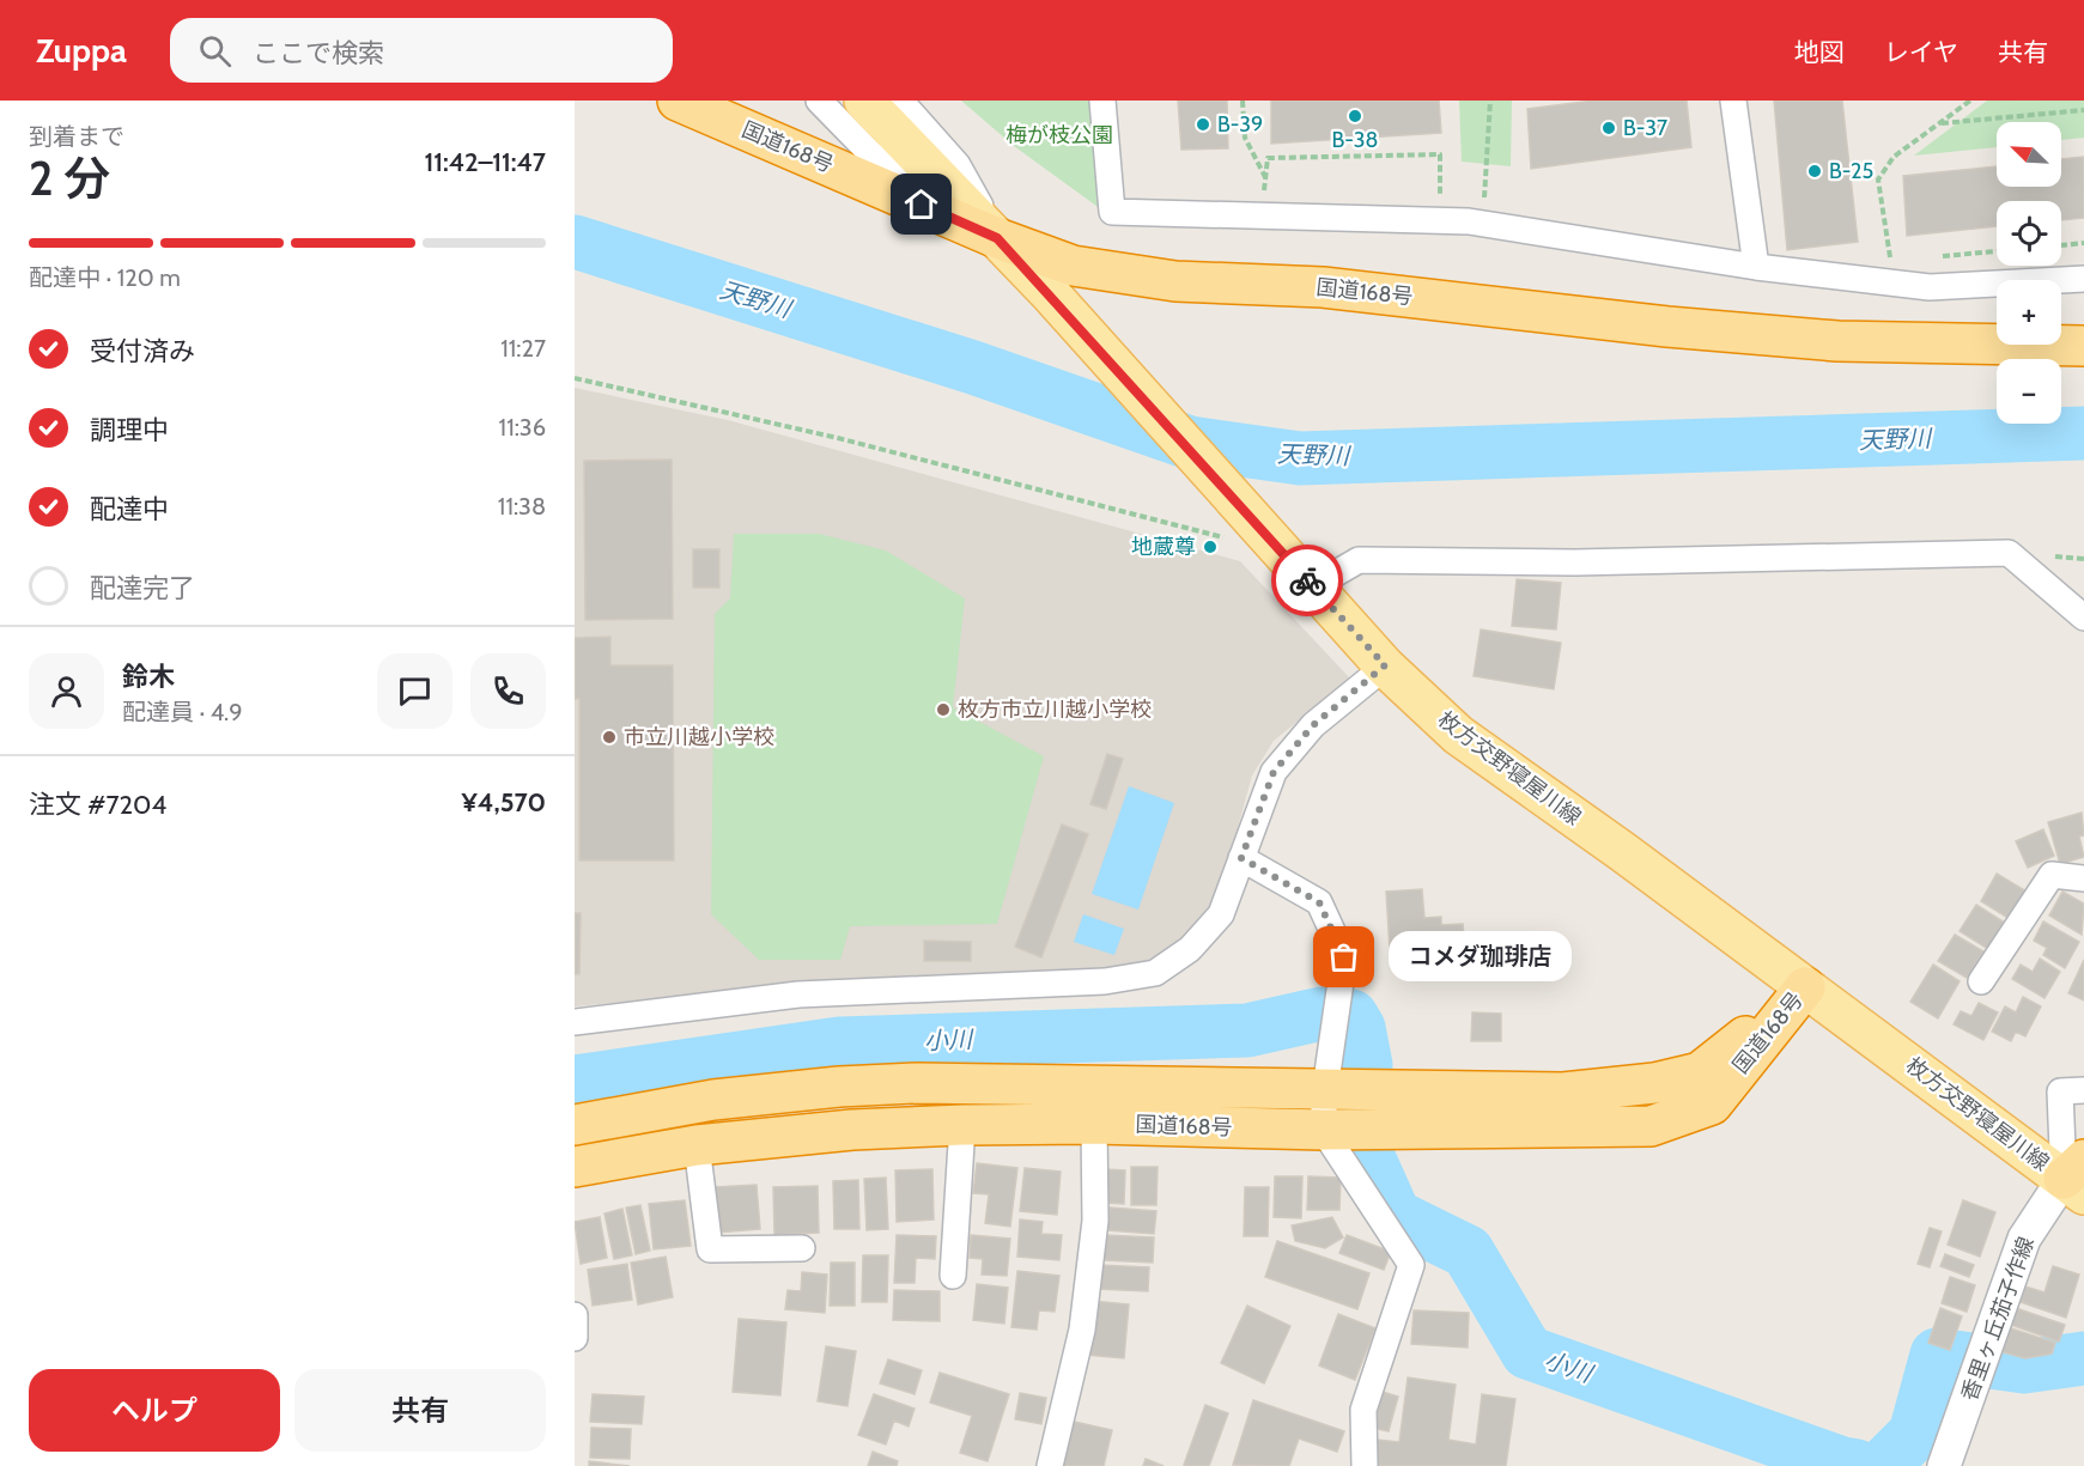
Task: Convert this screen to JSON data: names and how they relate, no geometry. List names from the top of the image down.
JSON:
{
  "streets": {
    "highway": ["国道168号"],
    "main road": ["枚方交野寝屋川線"],
    "street": ["香里ヶ丘茄子作線"]
  },
  "crossings": [
    ["国道168号", "枚方交野寝屋川線"],
    ["枚方交野寝屋川線", "香里ヶ丘茄子作線"]
  ],
  "water": ["天野川", "小川"],
  "parks": ["梅が枝公園"],
  "places": [
    "B-38",
    "B-39",
    "B-37",
    "B-25",
    "地蔵尊",
    "枚方市立川越小学校",
    "市立川越小学校",
    "コメダ珈琲店"
  ],
  "north": "top left",
  "page": {
    "header": "Zuppa",
    "search": "ここで検索",
    "nav": ["地図", "レイヤ", "共有"],
    "heading": ["2 分", "到着まで", "11:42–11:47"],
    "panel": [
      "鈴木",
      "配達員 · 4.9",
      "注文 #7204",
      "¥4,570"
    ],
    "map_buttons": ["+", "−"],
    "bar": "配達中 · 120 m",
    "list": [
      ["受付済み", "11:27"],
      ["調理中", "11:36"],
      ["配達中", "11:38"],
      "配達完了"
    ],
    "bubble": "コメダ珈琲店",
    "buttons": ["ヘルプ", "共有"]
  }
}
